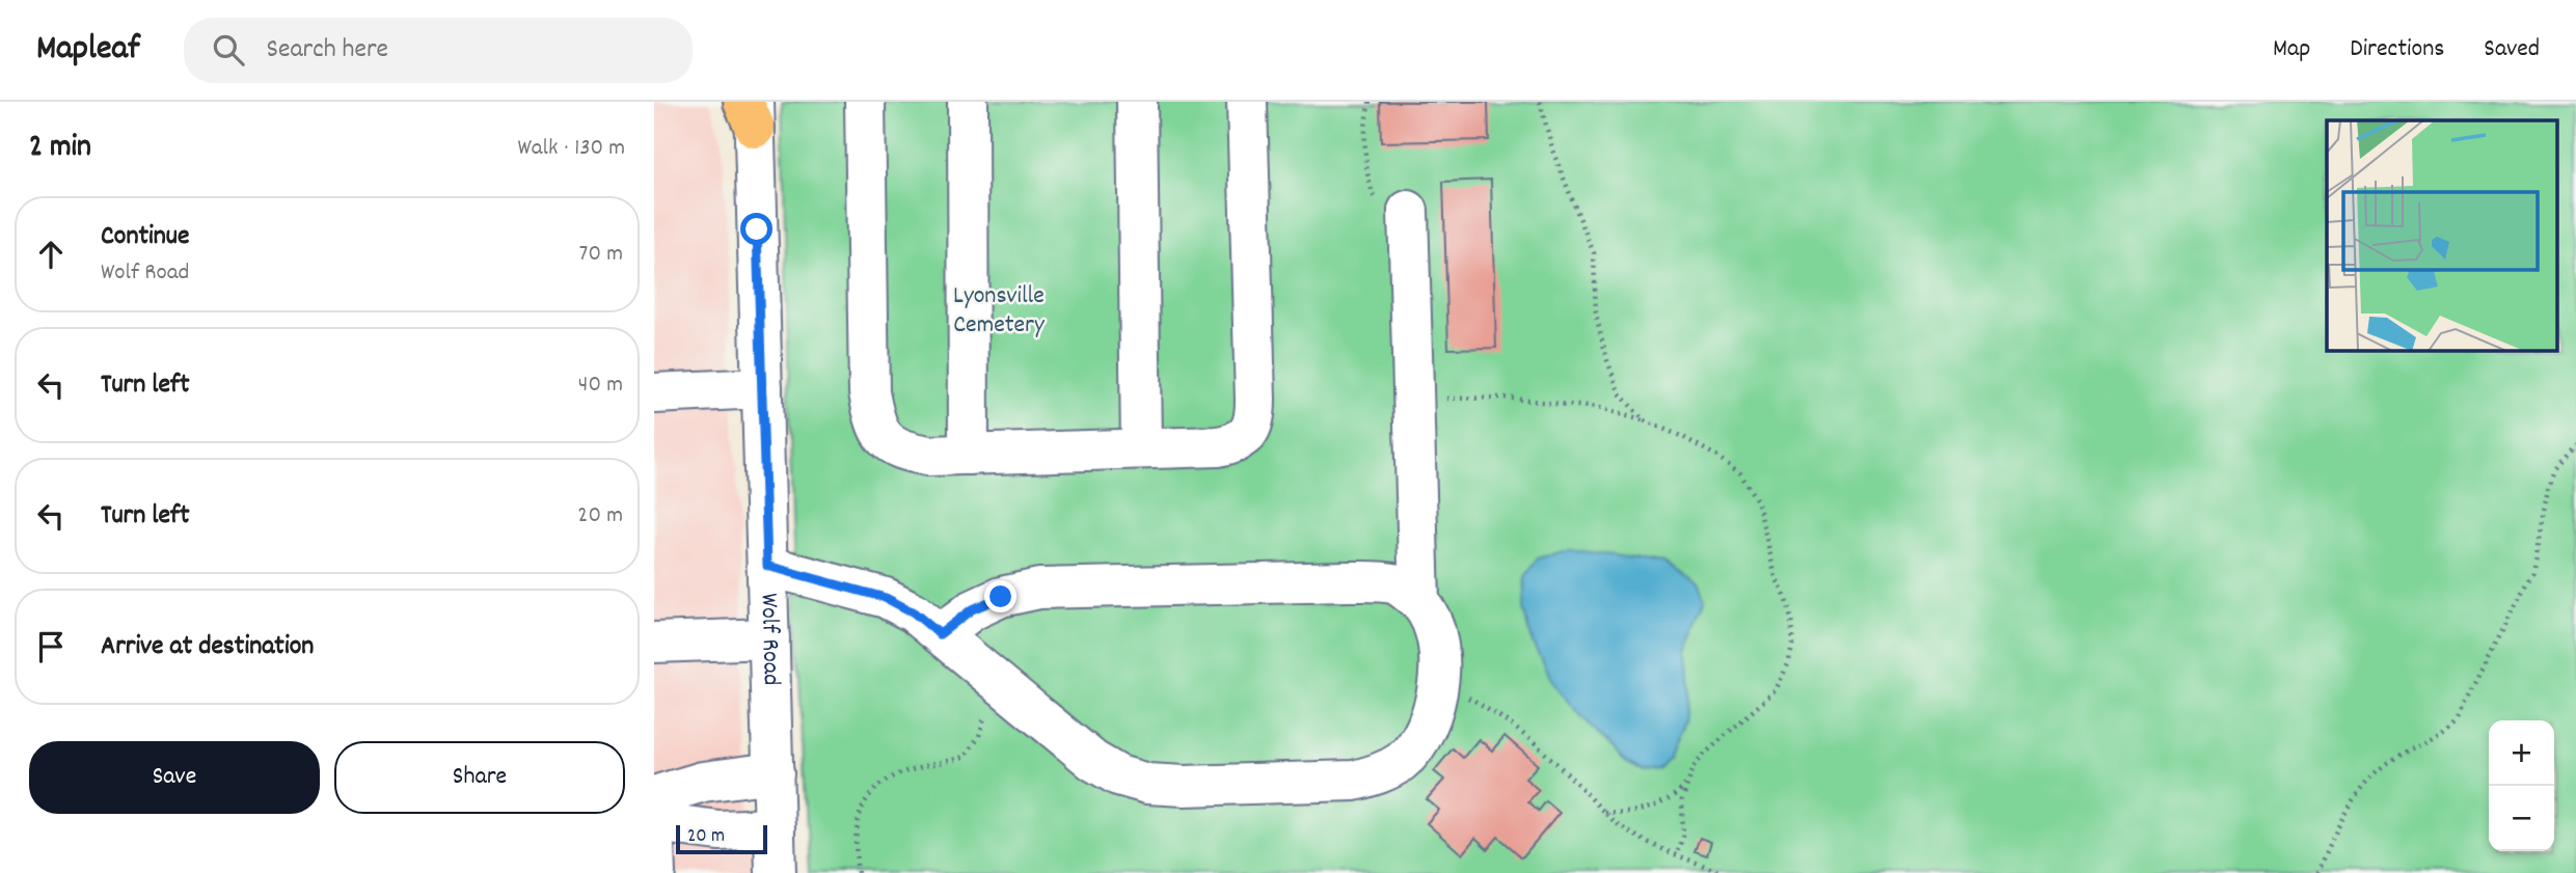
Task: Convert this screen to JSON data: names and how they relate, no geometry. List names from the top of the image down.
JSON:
{
  "streets": {
    "street": ["Wolf Road"]
  },
  "parks": ["Lyonsville Cemetery"],
  "scale_bar": "20 m",
  "page": {
    "header": "Mapleaf",
    "search": "Search here",
    "nav": ["Map", "Directions", "Saved"],
    "heading": ["2 min", "Walk · 130 m"],
    "list": [
      ["Continue", "Wolf Road", "70 m"],
      ["Turn left", "40 m"],
      ["Turn left", "20 m"],
      "Arrive at destination"
    ],
    "buttons": ["Save", "Share"],
    "map_buttons": ["+", "−"],
    "scale": "20 m"
  }
}
